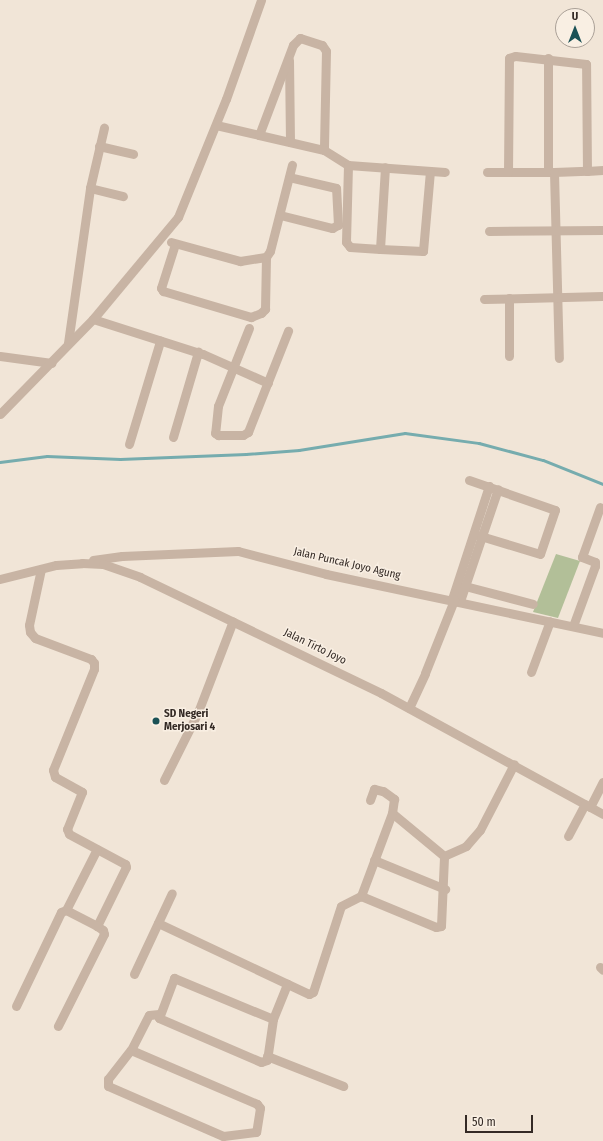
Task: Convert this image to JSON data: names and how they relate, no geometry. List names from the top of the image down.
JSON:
{
  "streets": {
    "street": ["Jalan Puncak Joyo Agung", "Jalan Tirto Joyo"]
  },
  "crossings": [
    ["Jalan Puncak Joyo Agung", "Jalan Tirto Joyo"]
  ],
  "places": ["SD Negeri Merjosari 4"],
  "scale_bar": "50 m",
  "north": "top"
}
